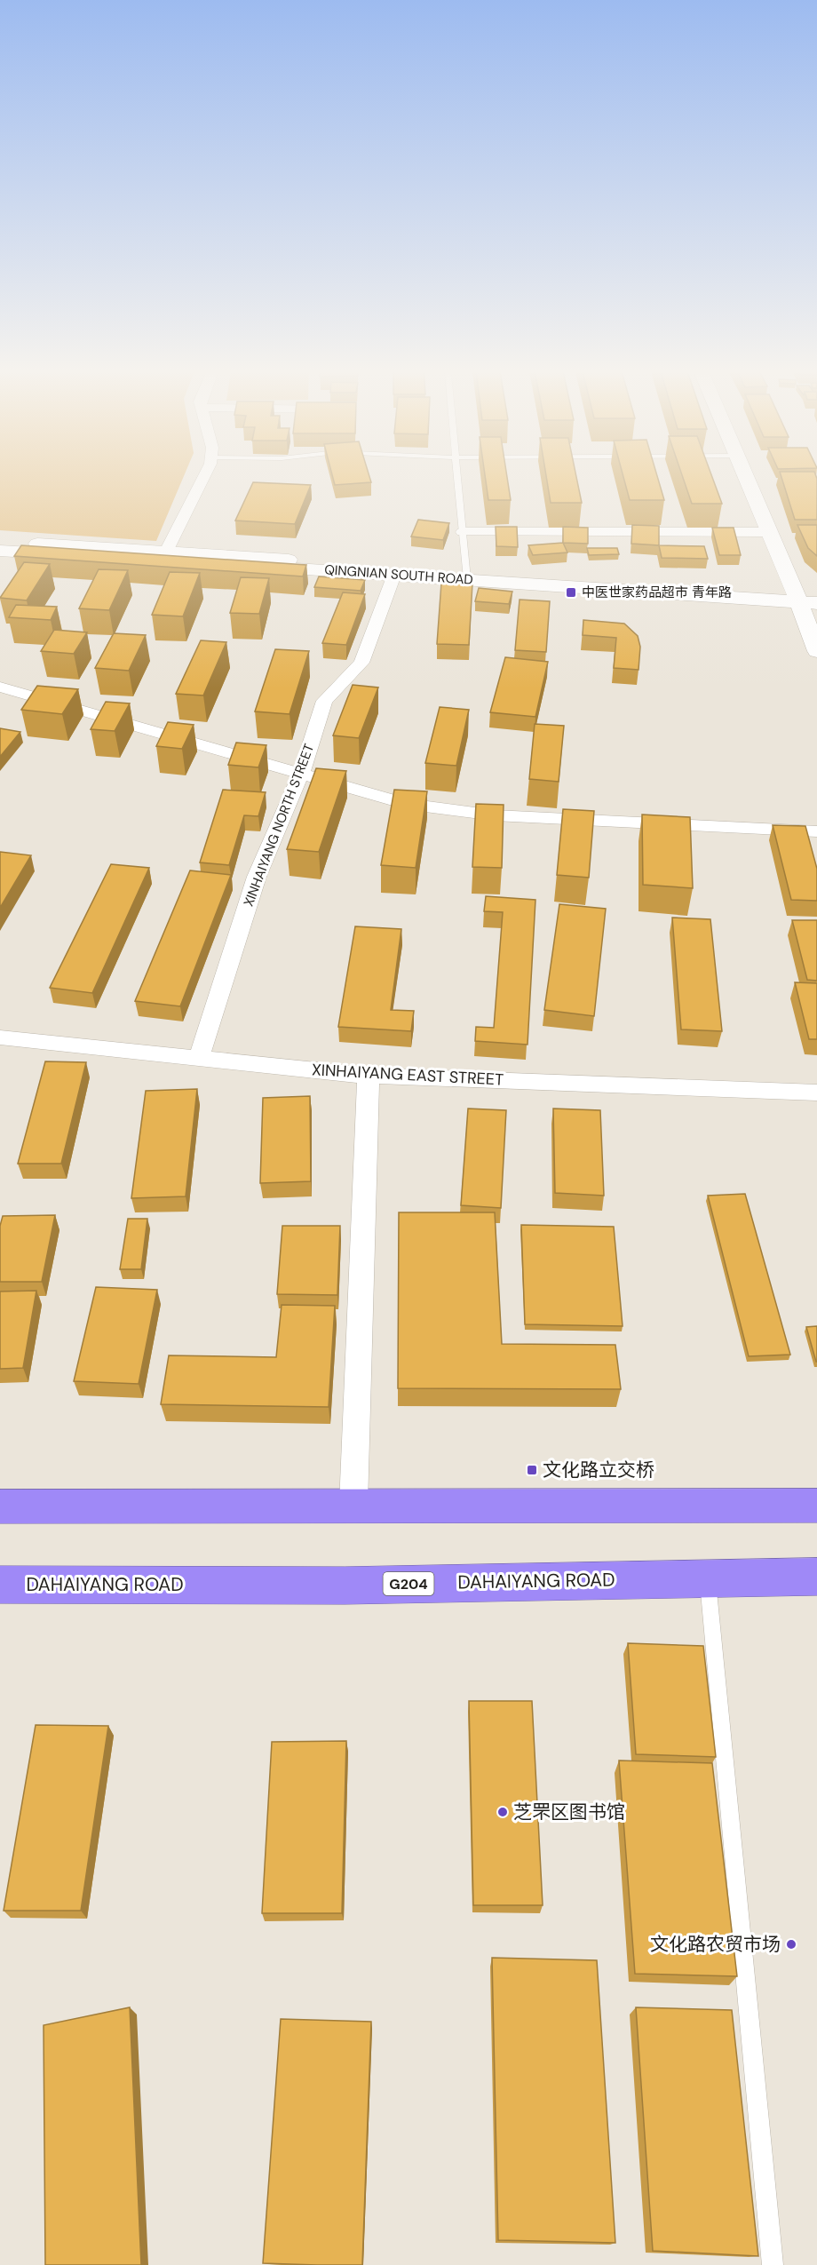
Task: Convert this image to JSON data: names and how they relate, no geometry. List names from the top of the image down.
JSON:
{
  "streets": {
    "highway": ["DAHAIYANG ROAD", "G204"],
    "main road": ["QINGNIAN SOUTH ROAD"],
    "street": ["XINHAIYANG NORTH STREET", "XINHAIYANG EAST STREET"]
  },
  "crossings": [
    ["QINGNIAN SOUTH ROAD", "XINHAIYANG NORTH STREET"],
    ["XINHAIYANG NORTH STREET", "XINHAIYANG EAST STREET"]
  ],
  "places": {
    "transit": ["中医世家药品超市 青年路", "文化路立交桥"],
    "other": ["芝罘区图书馆", "文化路农贸市场"]
  }
}
